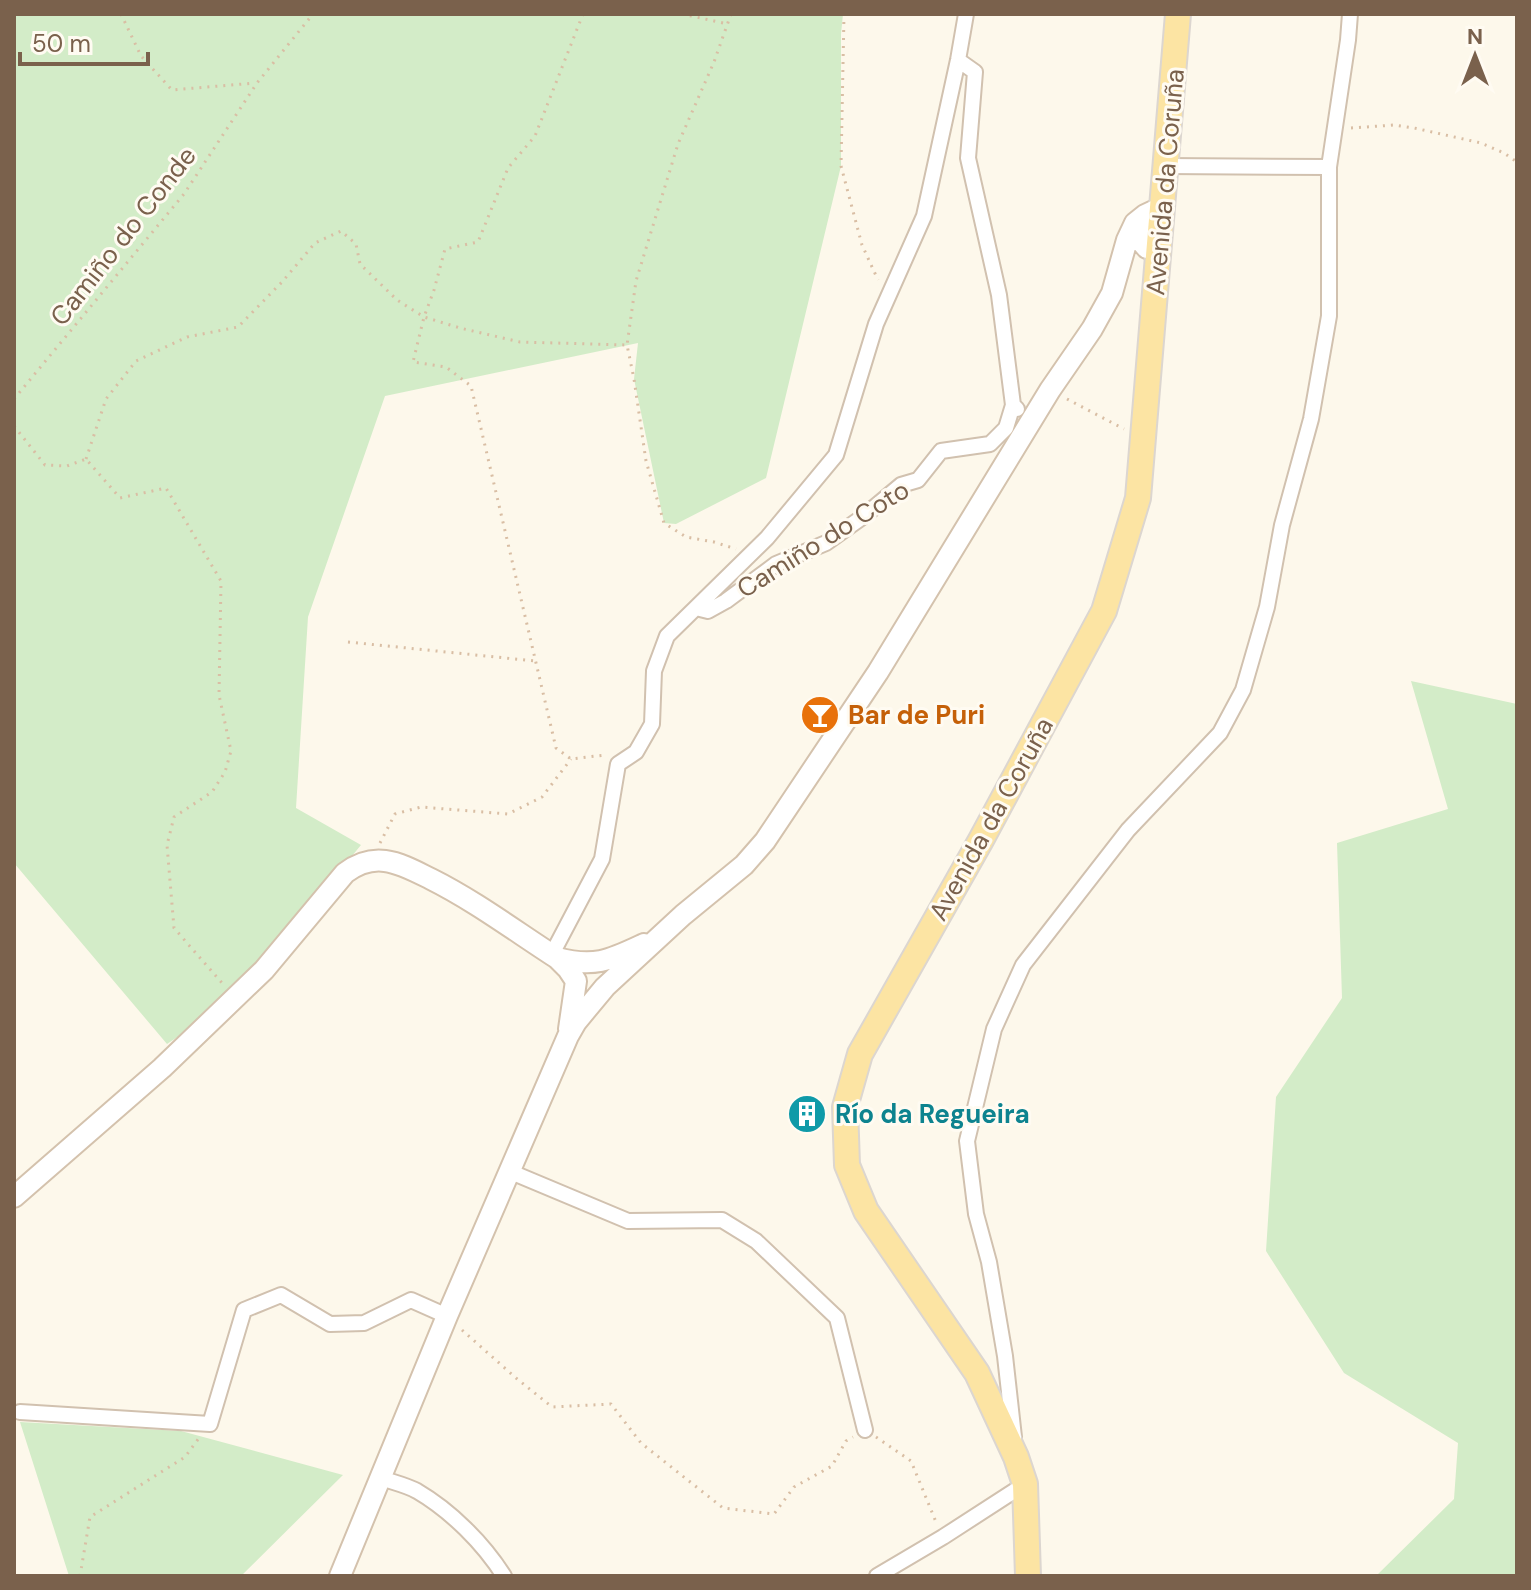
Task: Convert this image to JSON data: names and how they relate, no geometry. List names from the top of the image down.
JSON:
{
  "streets": {
    "main road": ["Avenida da Coruña"],
    "street": ["Camiño do Coto"],
    "path": ["Camiño do Conde"]
  },
  "places": {
    "bar": ["Bar de Puri"],
    "building": ["Río da Regueira"]
  },
  "scale_bar": "50 m",
  "north": "top"
}
